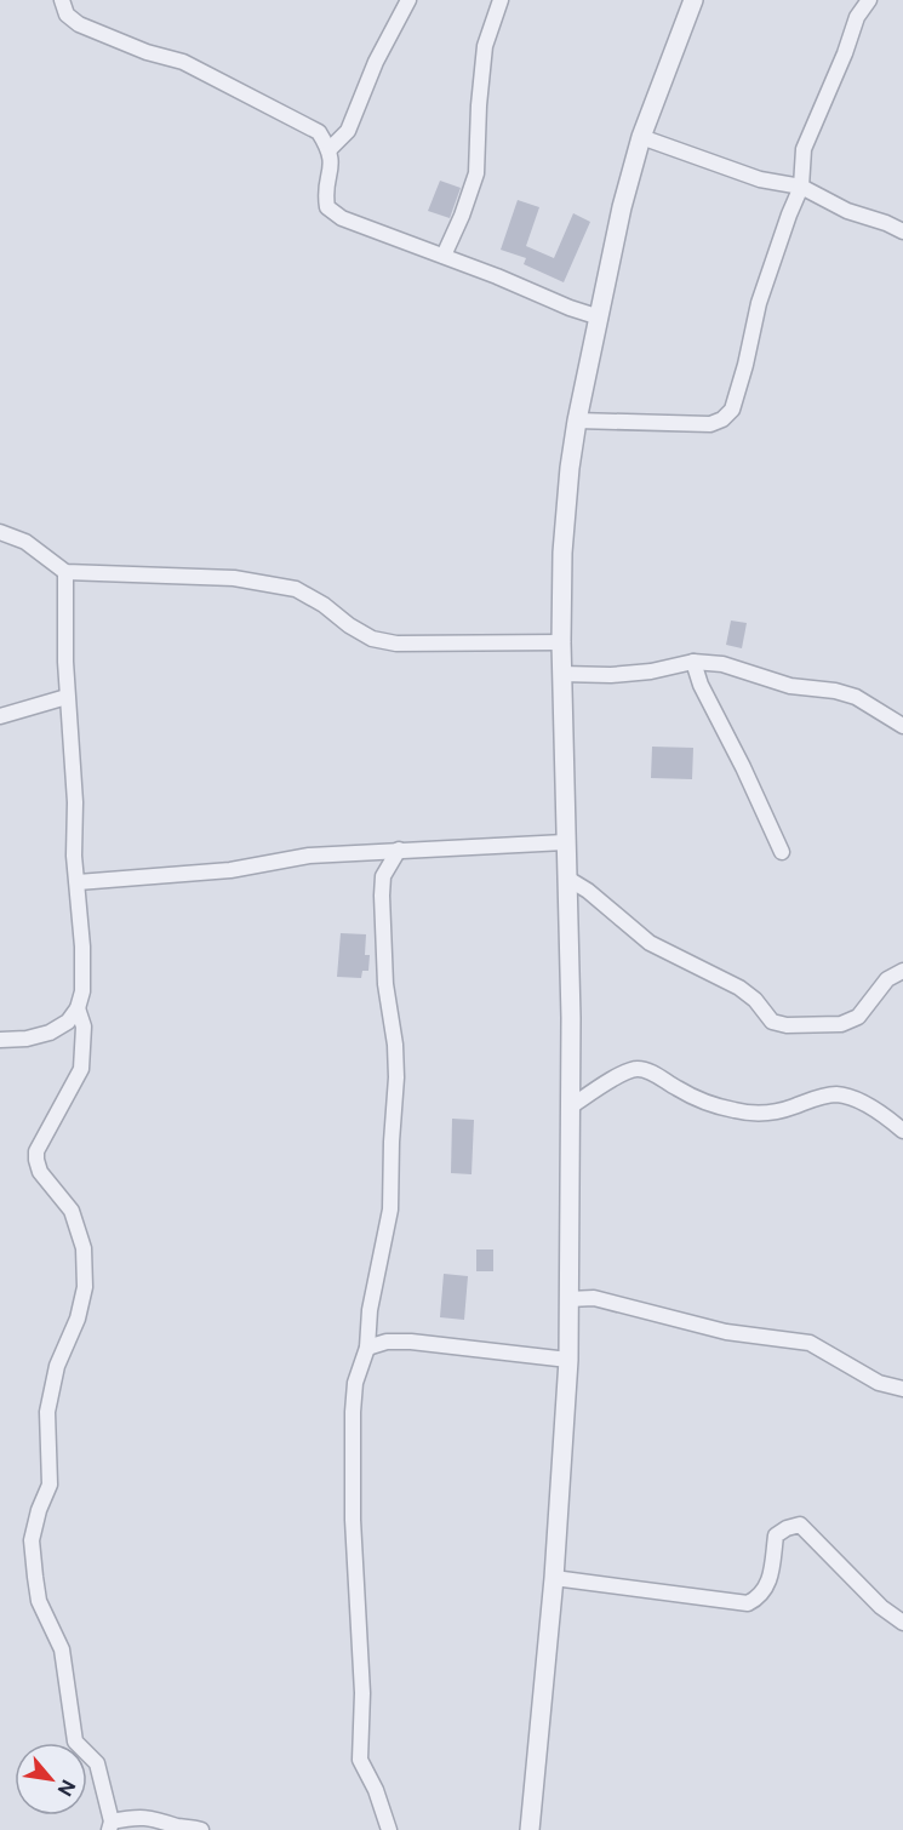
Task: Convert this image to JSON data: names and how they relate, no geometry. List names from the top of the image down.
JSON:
{
  "north": "bottom right"
}
